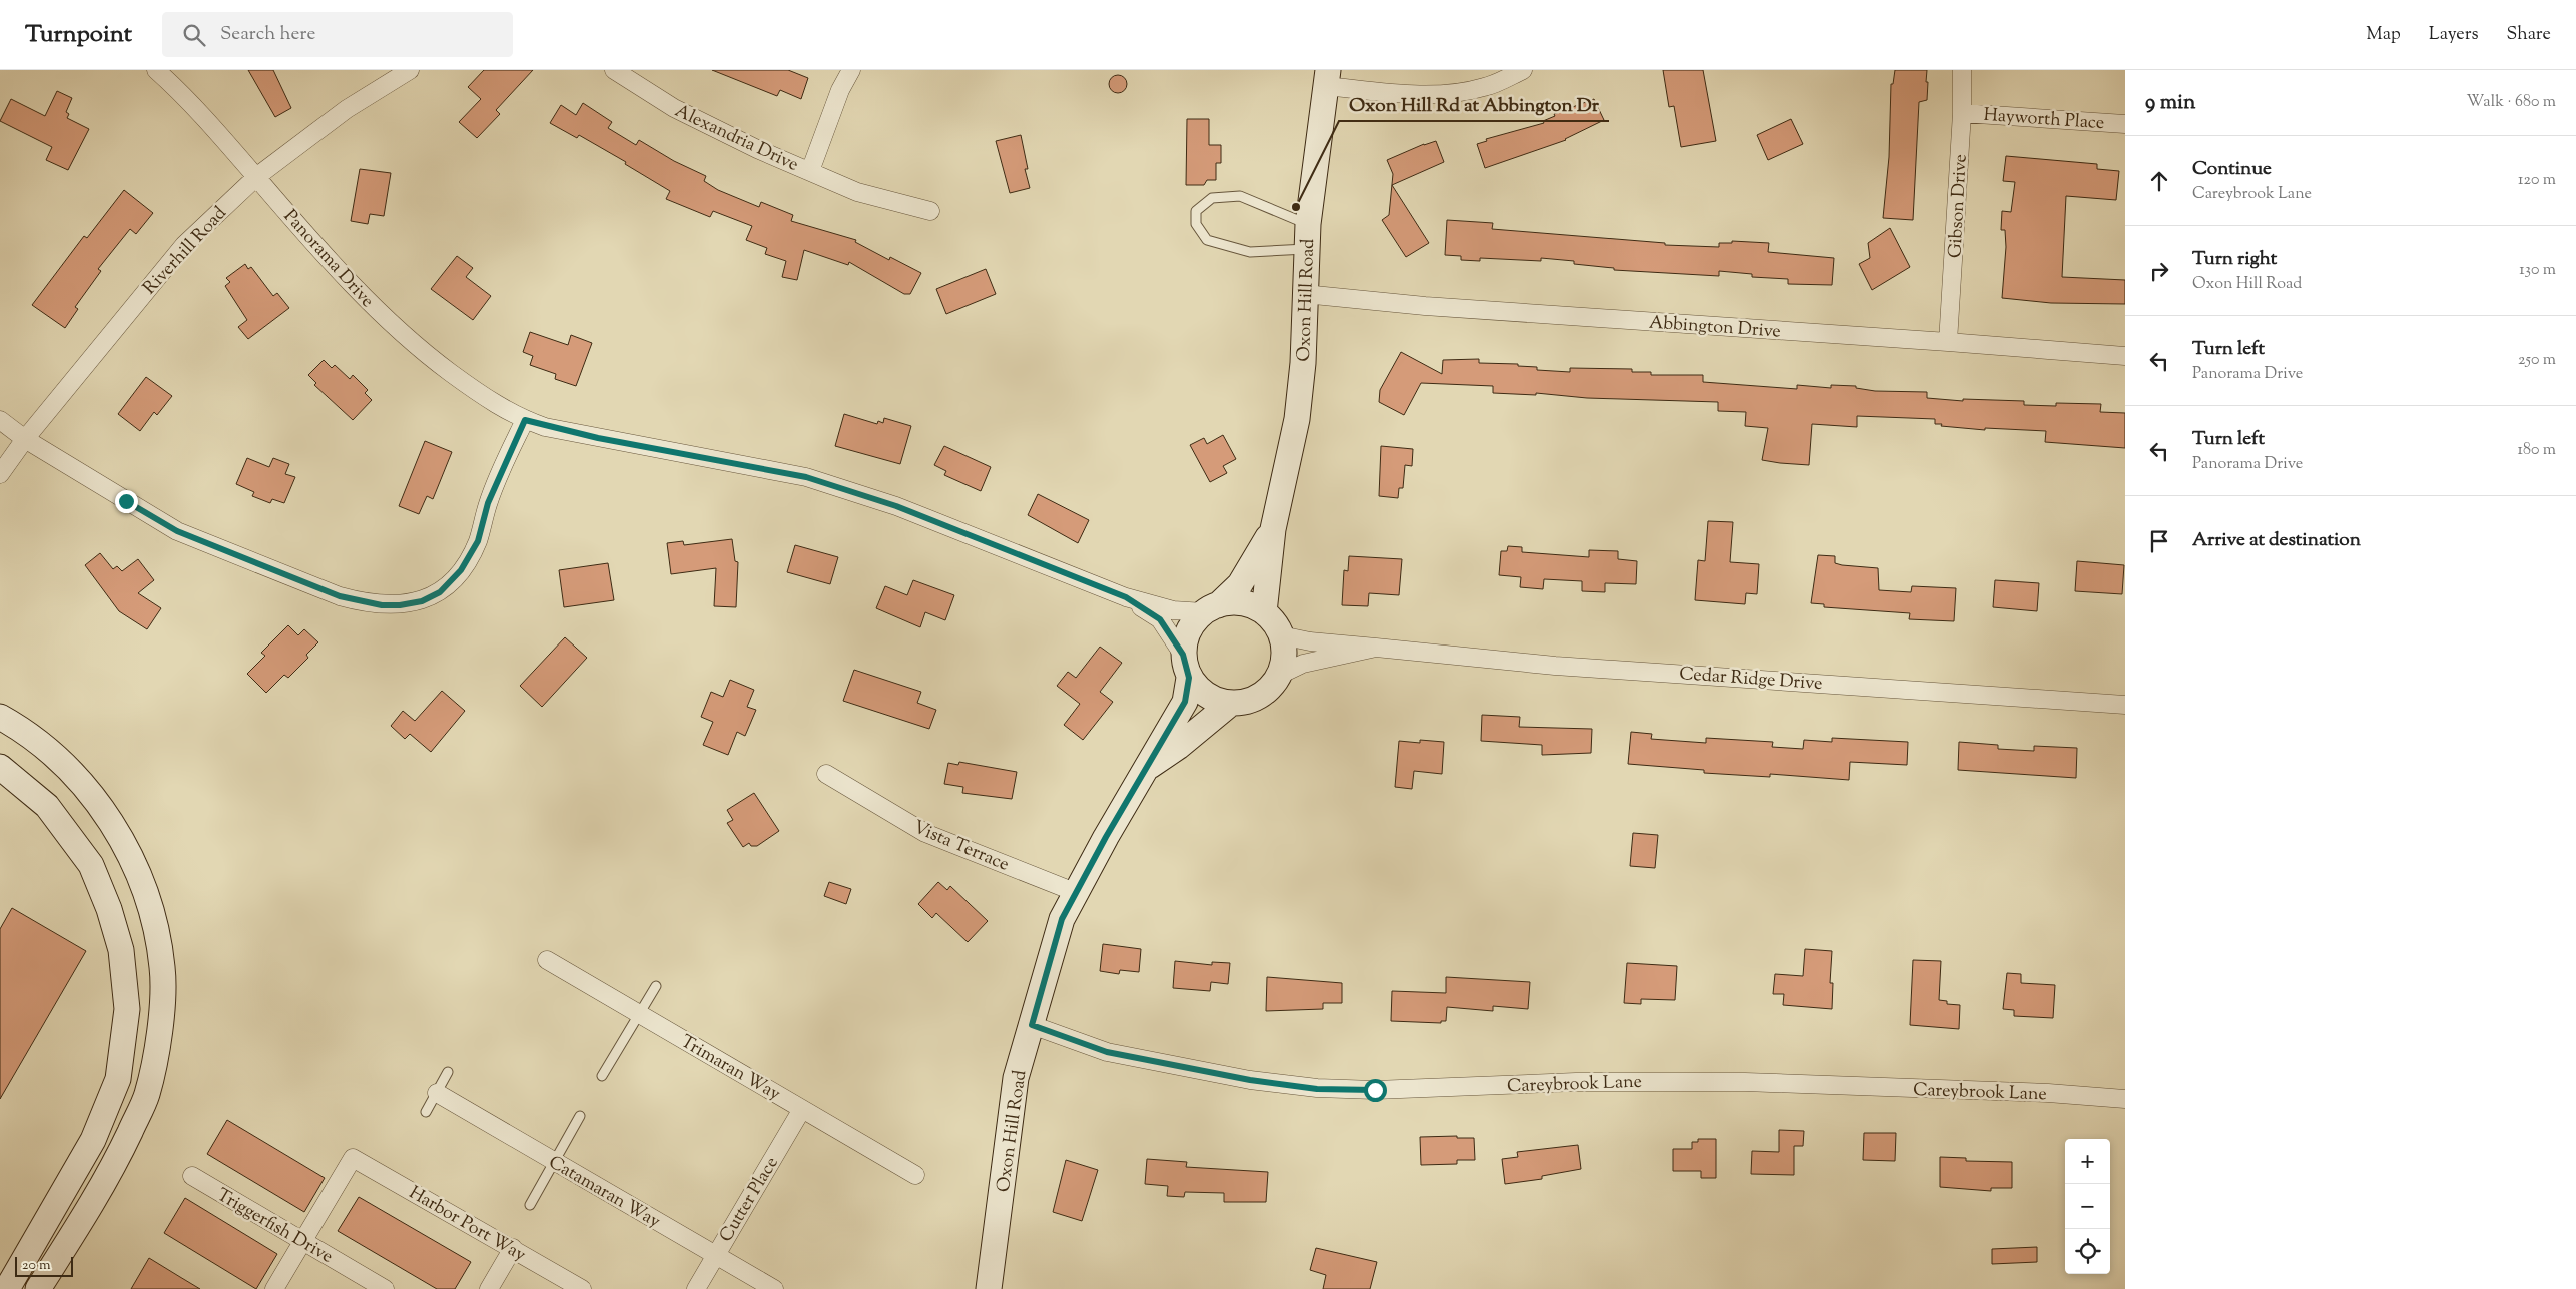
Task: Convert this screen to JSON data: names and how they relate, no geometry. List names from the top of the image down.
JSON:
{
  "streets": {
    "main road": ["Oxon Hill Road"],
    "street": [
      "Hayworth Place",
      "Alexandria Drive",
      "Gibson Drive",
      "Riverhill Road",
      "Panorama Drive",
      "Abbington Drive",
      "Cedar Ridge Drive",
      "Vista Terrace",
      "Trimaran Way",
      "Careybrook Lane",
      "Catamaran Way",
      "Cutter Place",
      "Harbor Port Way",
      "Triggerfish Drive"
    ]
  },
  "crossings": [
    ["Hayworth Place", "Gibson Drive"],
    ["Gibson Drive", "Abbington Drive"],
    ["Riverhill Road", "Panorama Drive"],
    ["Panorama Drive", "Oxon Hill Road"],
    ["Panorama Drive", "Cedar Ridge Drive"],
    ["Oxon Hill Road", "Abbington Drive"],
    ["Oxon Hill Road", "Cedar Ridge Drive"],
    ["Oxon Hill Road", "Vista Terrace"],
    ["Oxon Hill Road", "Careybrook Lane"],
    ["Trimaran Way", "Cutter Place"],
    ["Catamaran Way", "Cutter Place"],
    ["Harbor Port Way", "Triggerfish Drive"]
  ],
  "places": ["Oxon Hill Rd at Abbington Dr"],
  "scale_bar": "20 m",
  "page": {
    "header": "Turnpoint",
    "search": "Search here",
    "nav": ["Map", "Layers", "Share"],
    "heading": ["9 min", "Walk · 680 m"],
    "list": [
      ["Continue", "Careybrook Lane", "120 m"],
      ["Turn right", "Oxon Hill Road", "130 m"],
      ["Turn left", "Panorama Drive", "250 m"],
      ["Turn left", "Panorama Drive", "180 m"],
      "Arrive at destination"
    ],
    "map_buttons": ["+", "−"],
    "scale": "20 m"
  }
}
